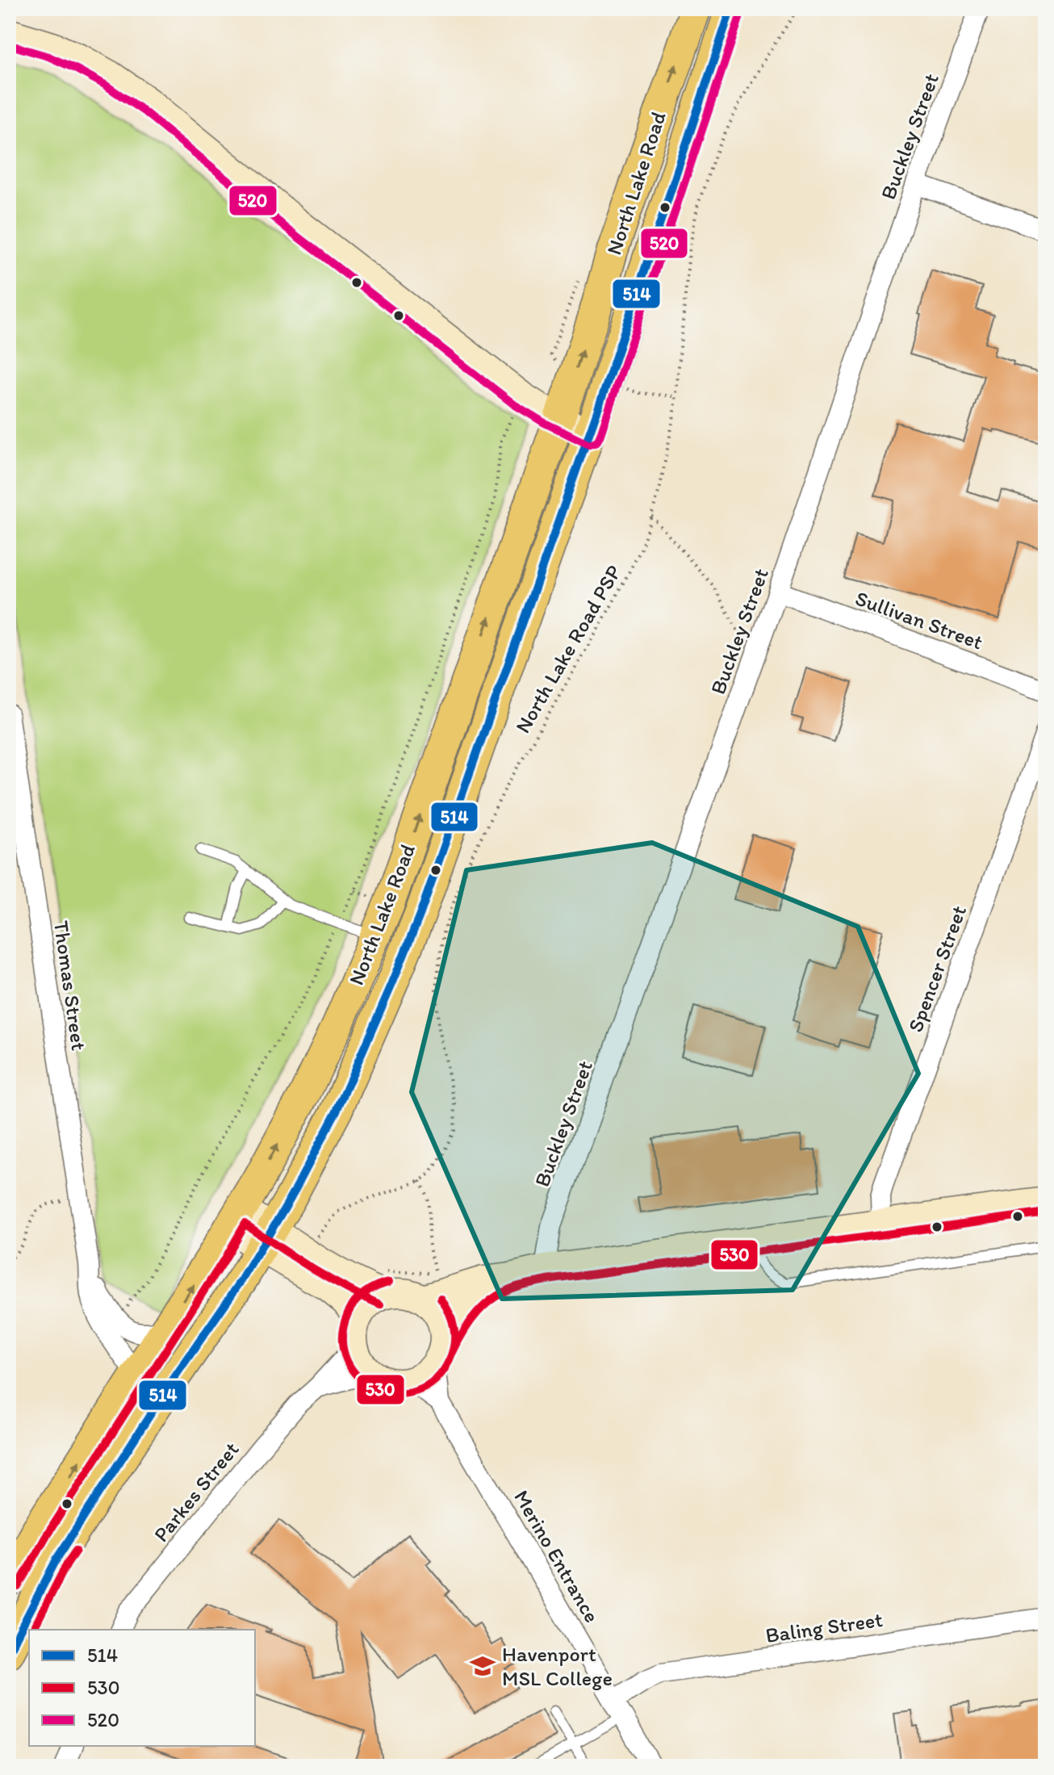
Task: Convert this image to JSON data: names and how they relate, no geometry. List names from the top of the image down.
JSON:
{
  "streets": {
    "main road": ["North Lake Road"],
    "street": [
      "Buckley Street",
      "Sullivan Street",
      "Spencer Street",
      "Thomas Street",
      "Parkes Street",
      "Merino Entrance",
      "Baling Street"
    ],
    "path": ["North Lake Road PSP"]
  },
  "crossings": [
    ["Buckley Street", "Sullivan Street"],
    ["North Lake Road", "Thomas Street"],
    ["Parkes Street", "Merino Entrance"],
    ["Merino Entrance", "Baling Street"]
  ],
  "places": {
    "school or university": ["Havenport MSL College"]
  },
  "lines": ["transit line 514", "transit line 520", "transit line 530"],
  "legend": ["514", "530", "520"]
}
